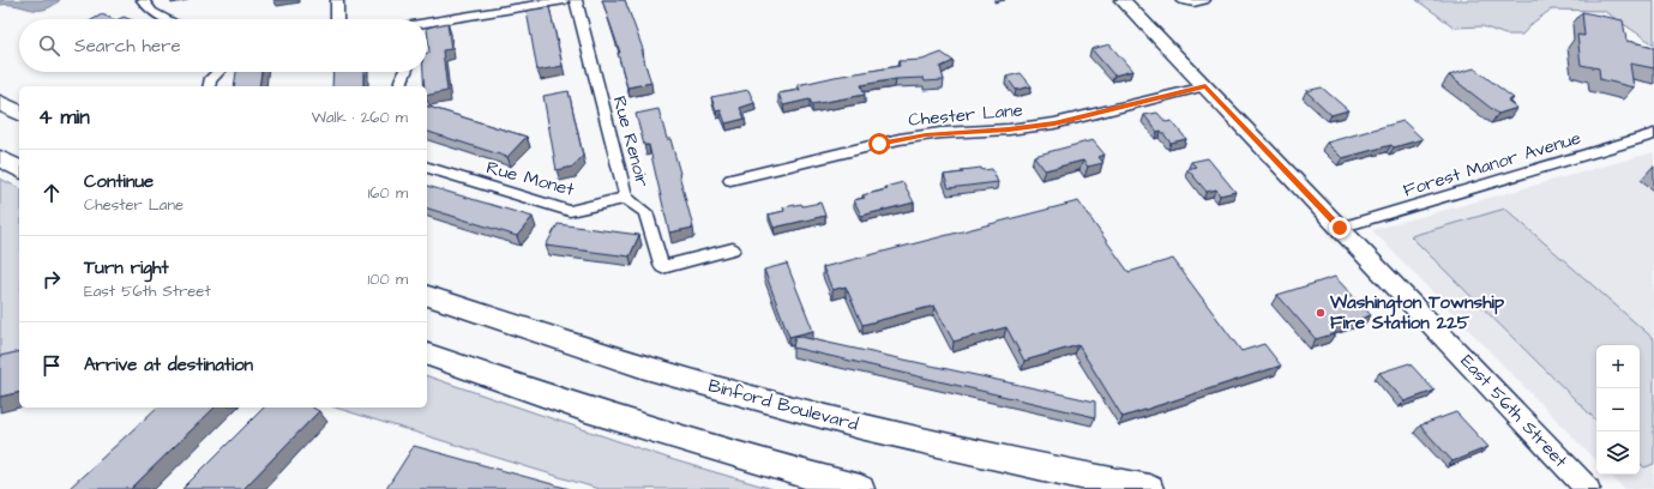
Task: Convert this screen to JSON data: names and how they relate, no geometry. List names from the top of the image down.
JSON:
{
  "streets": {
    "main road": ["Binford Boulevard"],
    "street": [
      "Chester Lane",
      "Rue Renoir",
      "Forest Manor Avenue",
      "Rue Monet",
      "East 56th Street"
    ]
  },
  "crossings": [
    ["Chester Lane", "East 56th Street"],
    ["Rue Renoir", "Rue Monet"],
    ["Forest Manor Avenue", "East 56th Street"]
  ],
  "places": ["Washington Township Fire Station 225"],
  "page": {
    "search": "Search here",
    "heading": ["4 min", "Walk · 260 m"],
    "list": [
      ["Continue", "Chester Lane", "160 m"],
      ["Turn right", "East 56th Street", "100 m"],
      "Arrive at destination"
    ],
    "map_buttons": ["+", "−"]
  }
}
